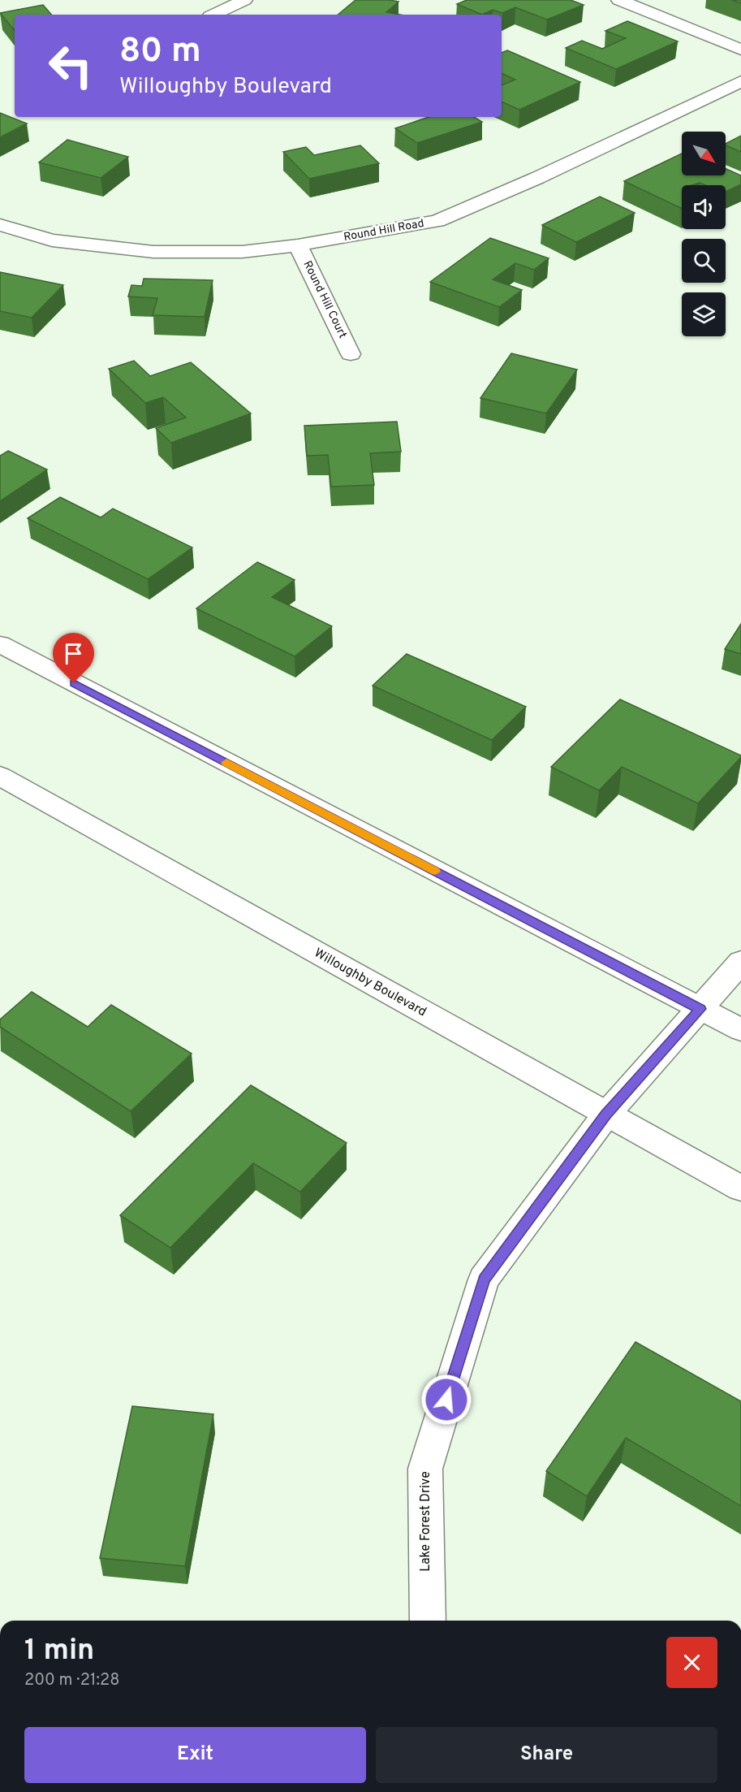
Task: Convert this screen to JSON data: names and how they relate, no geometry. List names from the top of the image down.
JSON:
{
  "streets": {
    "street": [
      "Round Hill Road",
      "Round Hill Court",
      "Willoughby Boulevard",
      "Lake Forest Drive"
    ]
  },
  "crossings": [
    ["Round Hill Road", "Round Hill Court"],
    ["Willoughby Boulevard", "Lake Forest Drive"]
  ],
  "north": "bottom right",
  "page": {
    "turn": ["80 m", "Willoughby Boulevard"],
    "heading": ["1 min", "200 m · 21:28"],
    "buttons": ["Exit", "Share"]
  }
}
